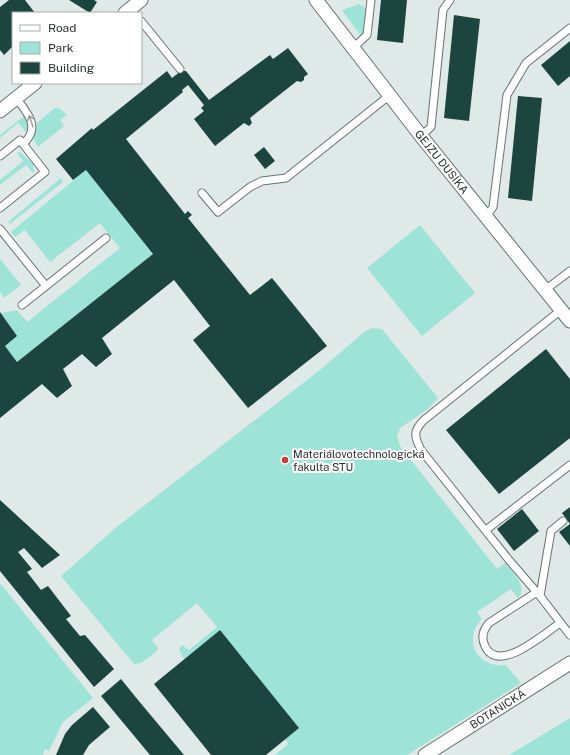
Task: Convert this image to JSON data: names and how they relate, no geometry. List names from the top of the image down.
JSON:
{
  "streets": {
    "street": ["GEJZU DUSÍKA", "BOTANICKÁ"]
  },
  "places": ["Materiálovotechnologická fakulta STU"],
  "legend": ["Road", "Park", "Building"]
}
